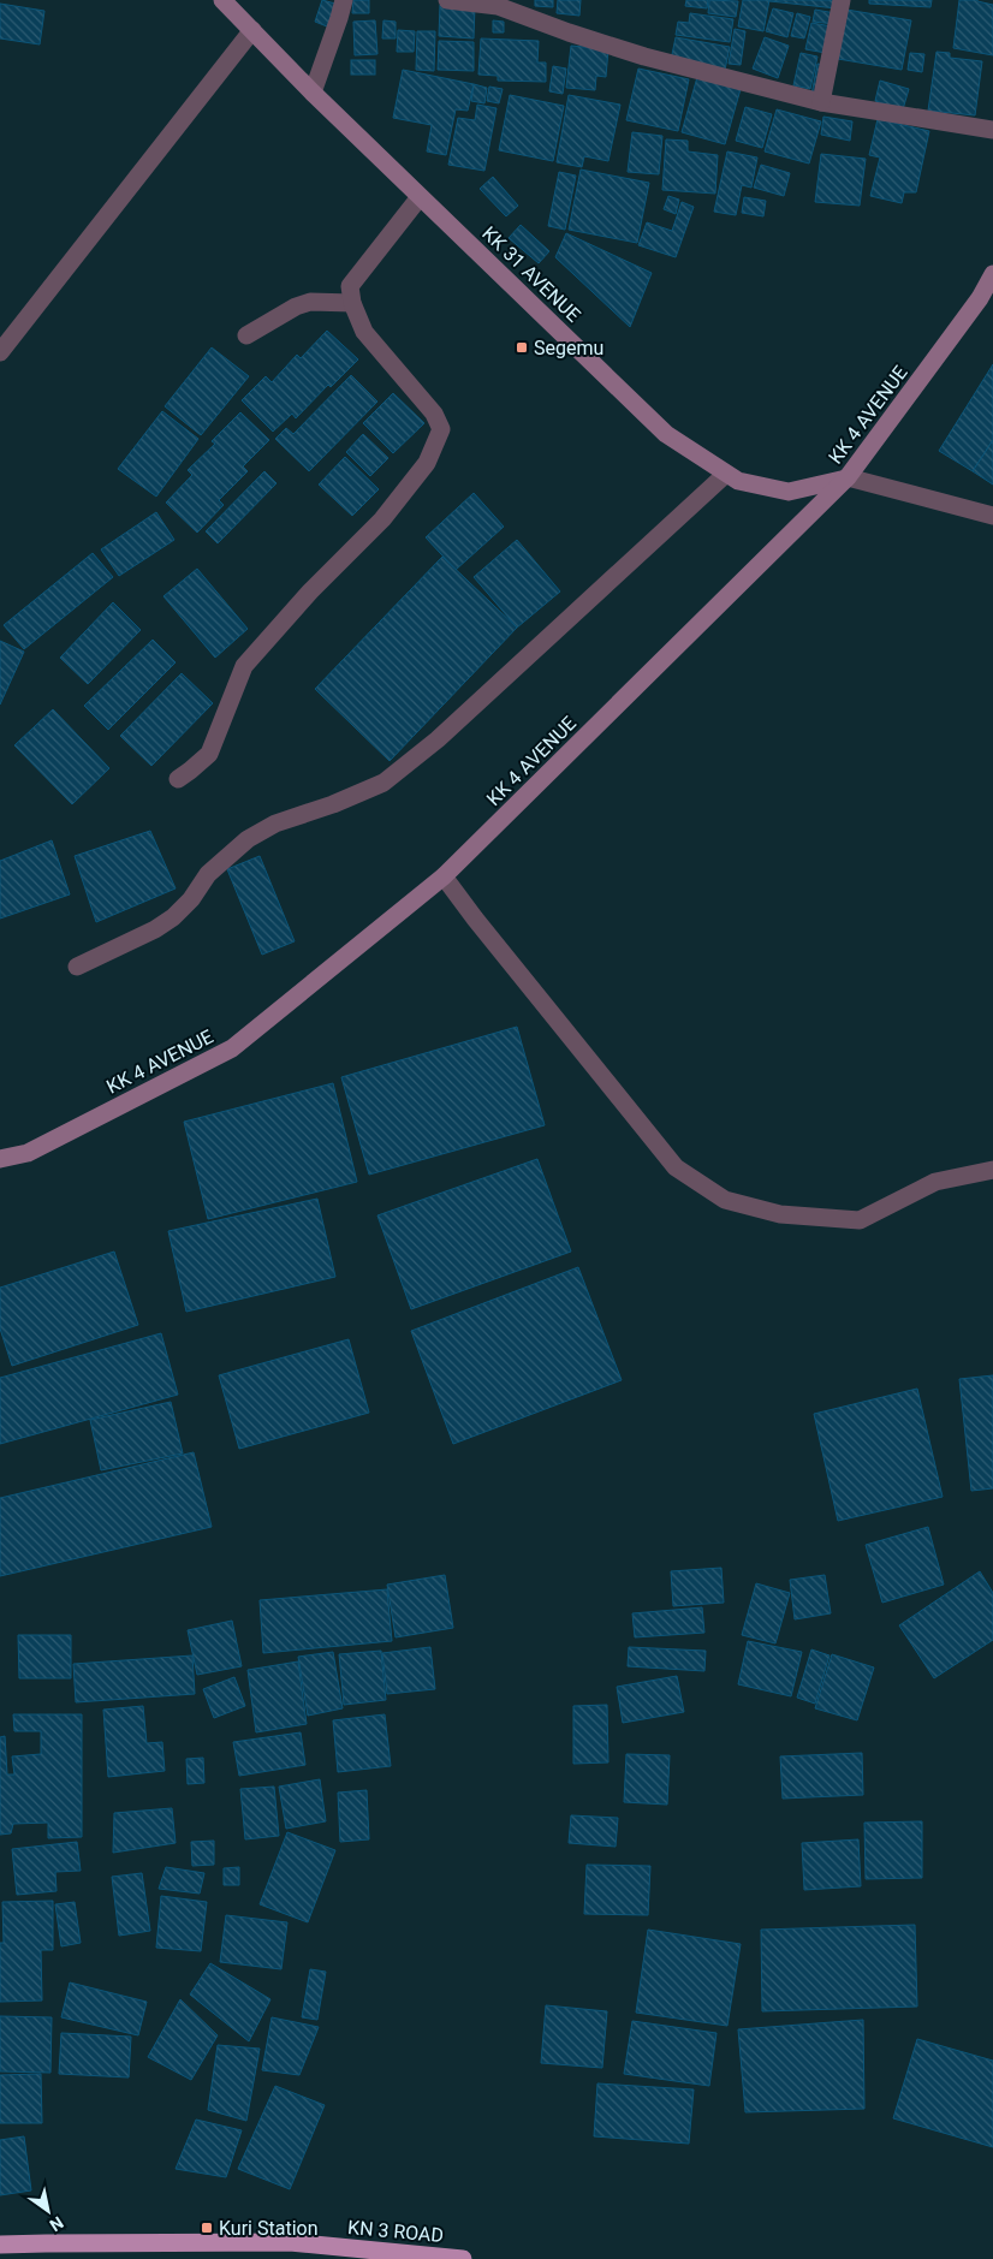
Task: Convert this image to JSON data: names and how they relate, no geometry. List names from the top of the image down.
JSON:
{
  "streets": {
    "highway": ["KN 3 ROAD"],
    "main road": ["KK 31 AVENUE", "KK 4 AVENUE"]
  },
  "crossings": [
    ["KK 31 AVENUE", "KK 4 AVENUE"]
  ],
  "places": {
    "transit": ["Segemu", "Kuri Station"]
  },
  "north": "bottom right"
}
